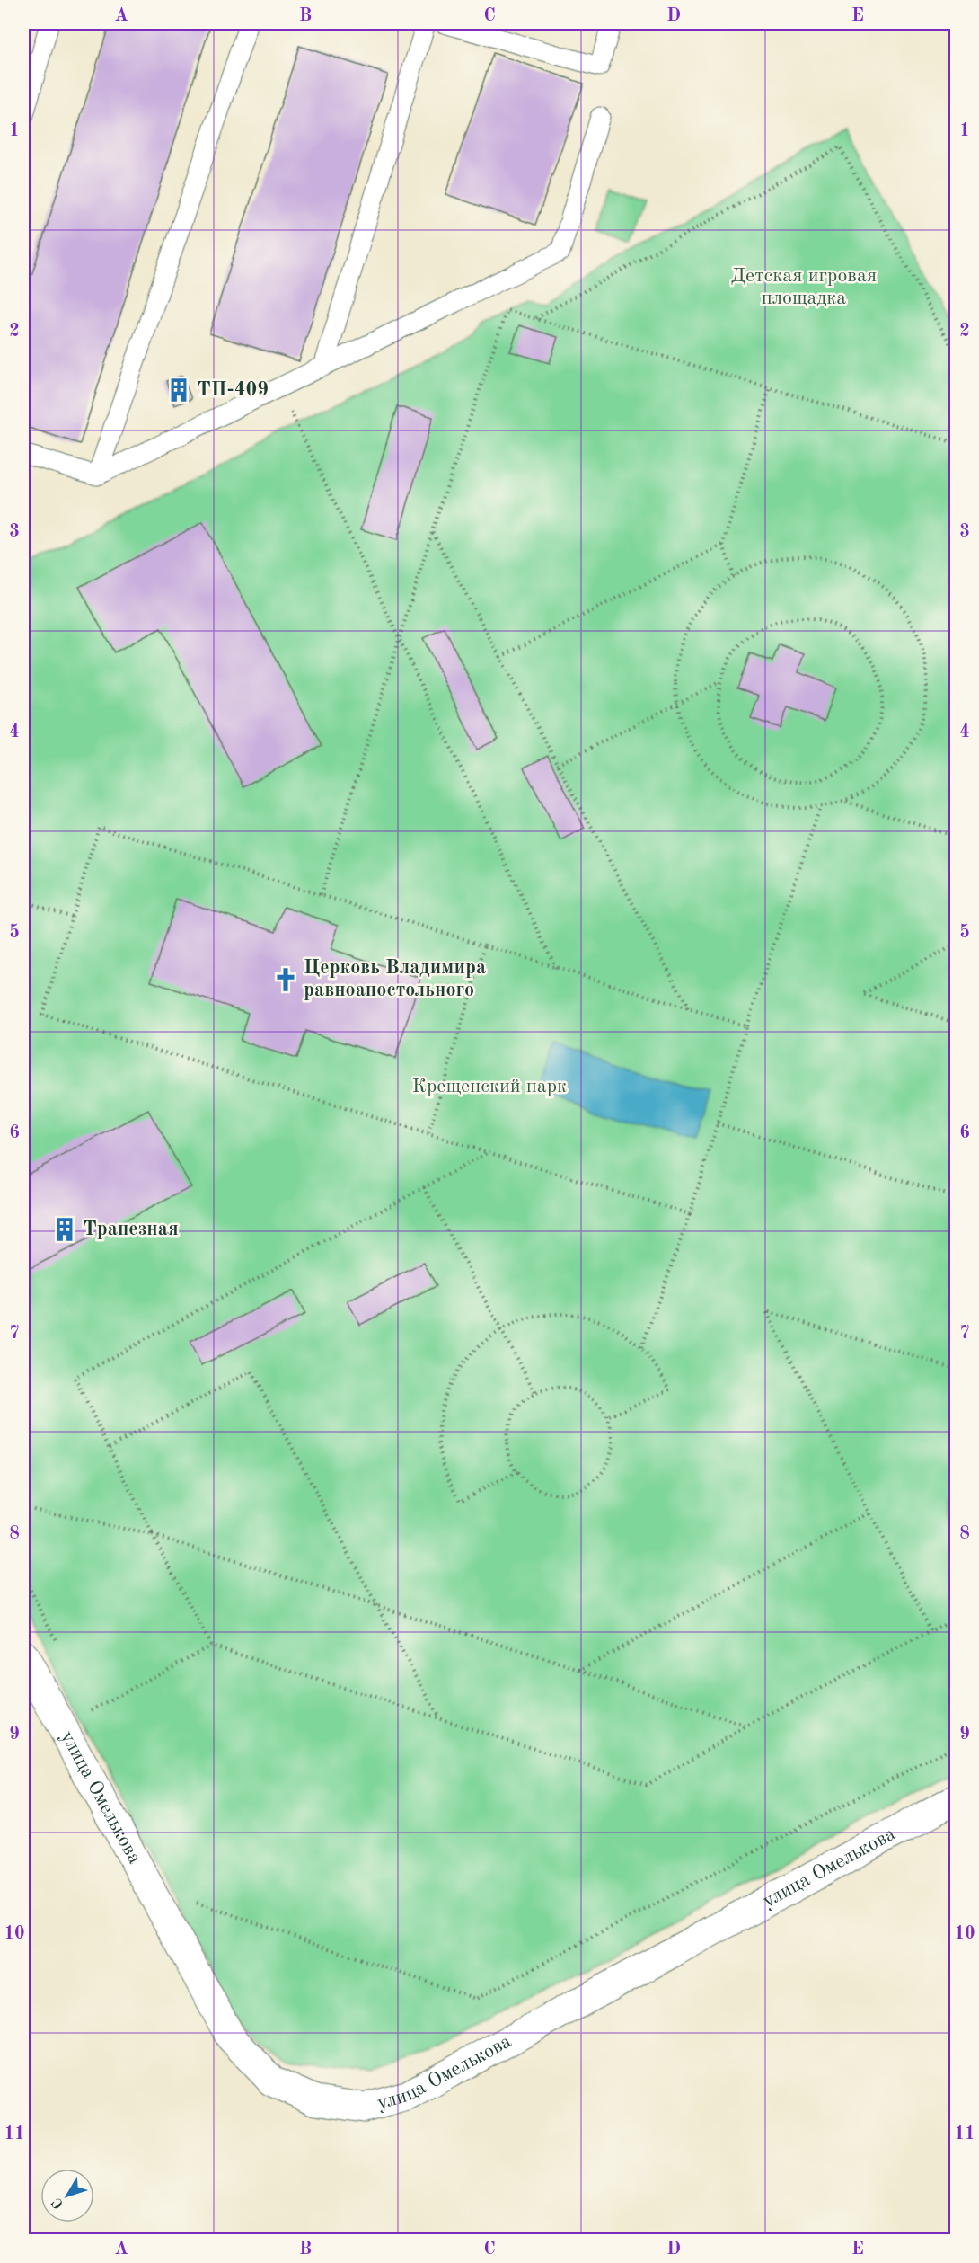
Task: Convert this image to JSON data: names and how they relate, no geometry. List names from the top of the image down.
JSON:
{
  "streets": {
    "street": ["улица Омелькова"]
  },
  "parks": ["Детская игровая площадка", "Крещенский парк"],
  "places": {
    "building": ["ТП-409", "Трапезная"],
    "church": ["Церковь Владимира равноапостольного"]
  },
  "north": "bottom left",
  "grid": {
    "columns": [
      "A",
      "B",
      "C",
      "D",
      "E"
    ],
    "rows": [
      "1",
      "2",
      "3",
      "4",
      "5",
      "6",
      "7",
      "8",
      "9",
      "10",
      "11"
    ]
  }
}
